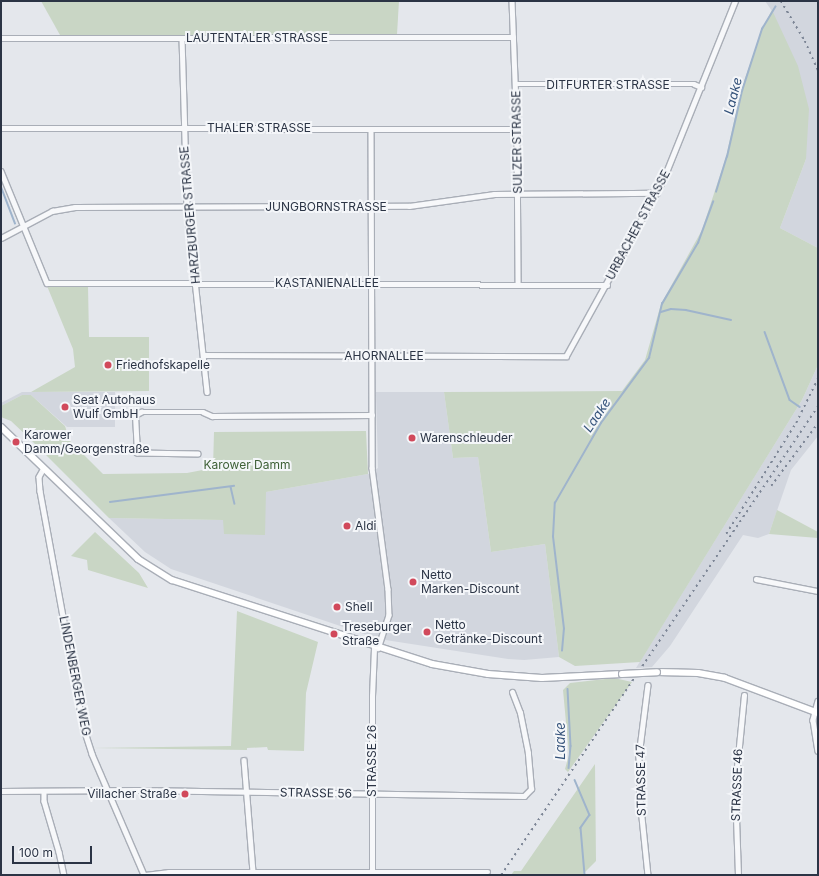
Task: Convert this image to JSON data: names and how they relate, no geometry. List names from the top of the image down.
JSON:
{
  "streets": {
    "street": [
      "LAUTENTALER STRASSE",
      "DITFURTER STRASSE",
      "THALER STRASSE",
      "SULZER STRASSE",
      "JUNGBORNSTRASSE",
      "HARZBURGER STRASSE",
      "URBACHER STRASSE",
      "KASTANIENALLEE",
      "AHORNALLEE",
      "LINDENBERGER WEG",
      "STRASSE 26",
      "STRASSE 47",
      "STRASSE 46",
      "STRASSE 56"
    ]
  },
  "crossings": [
    ["LAUTENTALER STRASSE", "SULZER STRASSE"],
    ["LAUTENTALER STRASSE", "HARZBURGER STRASSE"],
    ["DITFURTER STRASSE", "SULZER STRASSE"],
    ["DITFURTER STRASSE", "URBACHER STRASSE"],
    ["THALER STRASSE", "SULZER STRASSE"],
    ["THALER STRASSE", "HARZBURGER STRASSE"],
    ["SULZER STRASSE", "JUNGBORNSTRASSE"],
    ["SULZER STRASSE", "KASTANIENALLEE"],
    ["JUNGBORNSTRASSE", "HARZBURGER STRASSE"],
    ["JUNGBORNSTRASSE", "URBACHER STRASSE"],
    ["JUNGBORNSTRASSE", "KASTANIENALLEE"],
    ["HARZBURGER STRASSE", "KASTANIENALLEE"],
    ["HARZBURGER STRASSE", "AHORNALLEE"],
    ["URBACHER STRASSE", "KASTANIENALLEE"],
    ["URBACHER STRASSE", "AHORNALLEE"],
    ["LINDENBERGER WEG", "STRASSE 56"],
    ["STRASSE 26", "STRASSE 56"]
  ],
  "water": ["Laake"],
  "parks": ["Karower Damm"],
  "places": [
    "Friedhofskapelle",
    "Seat Autohaus Wulf GmbH",
    "Warenschleuder",
    "Karower Damm/Georgenstraße",
    "Aldi",
    "Netto Marken-Discount",
    "Shell",
    "Netto Getränke-Discount",
    "Treseburger Straße",
    "Villacher Straße"
  ],
  "scale_bar": "100 m"
}
